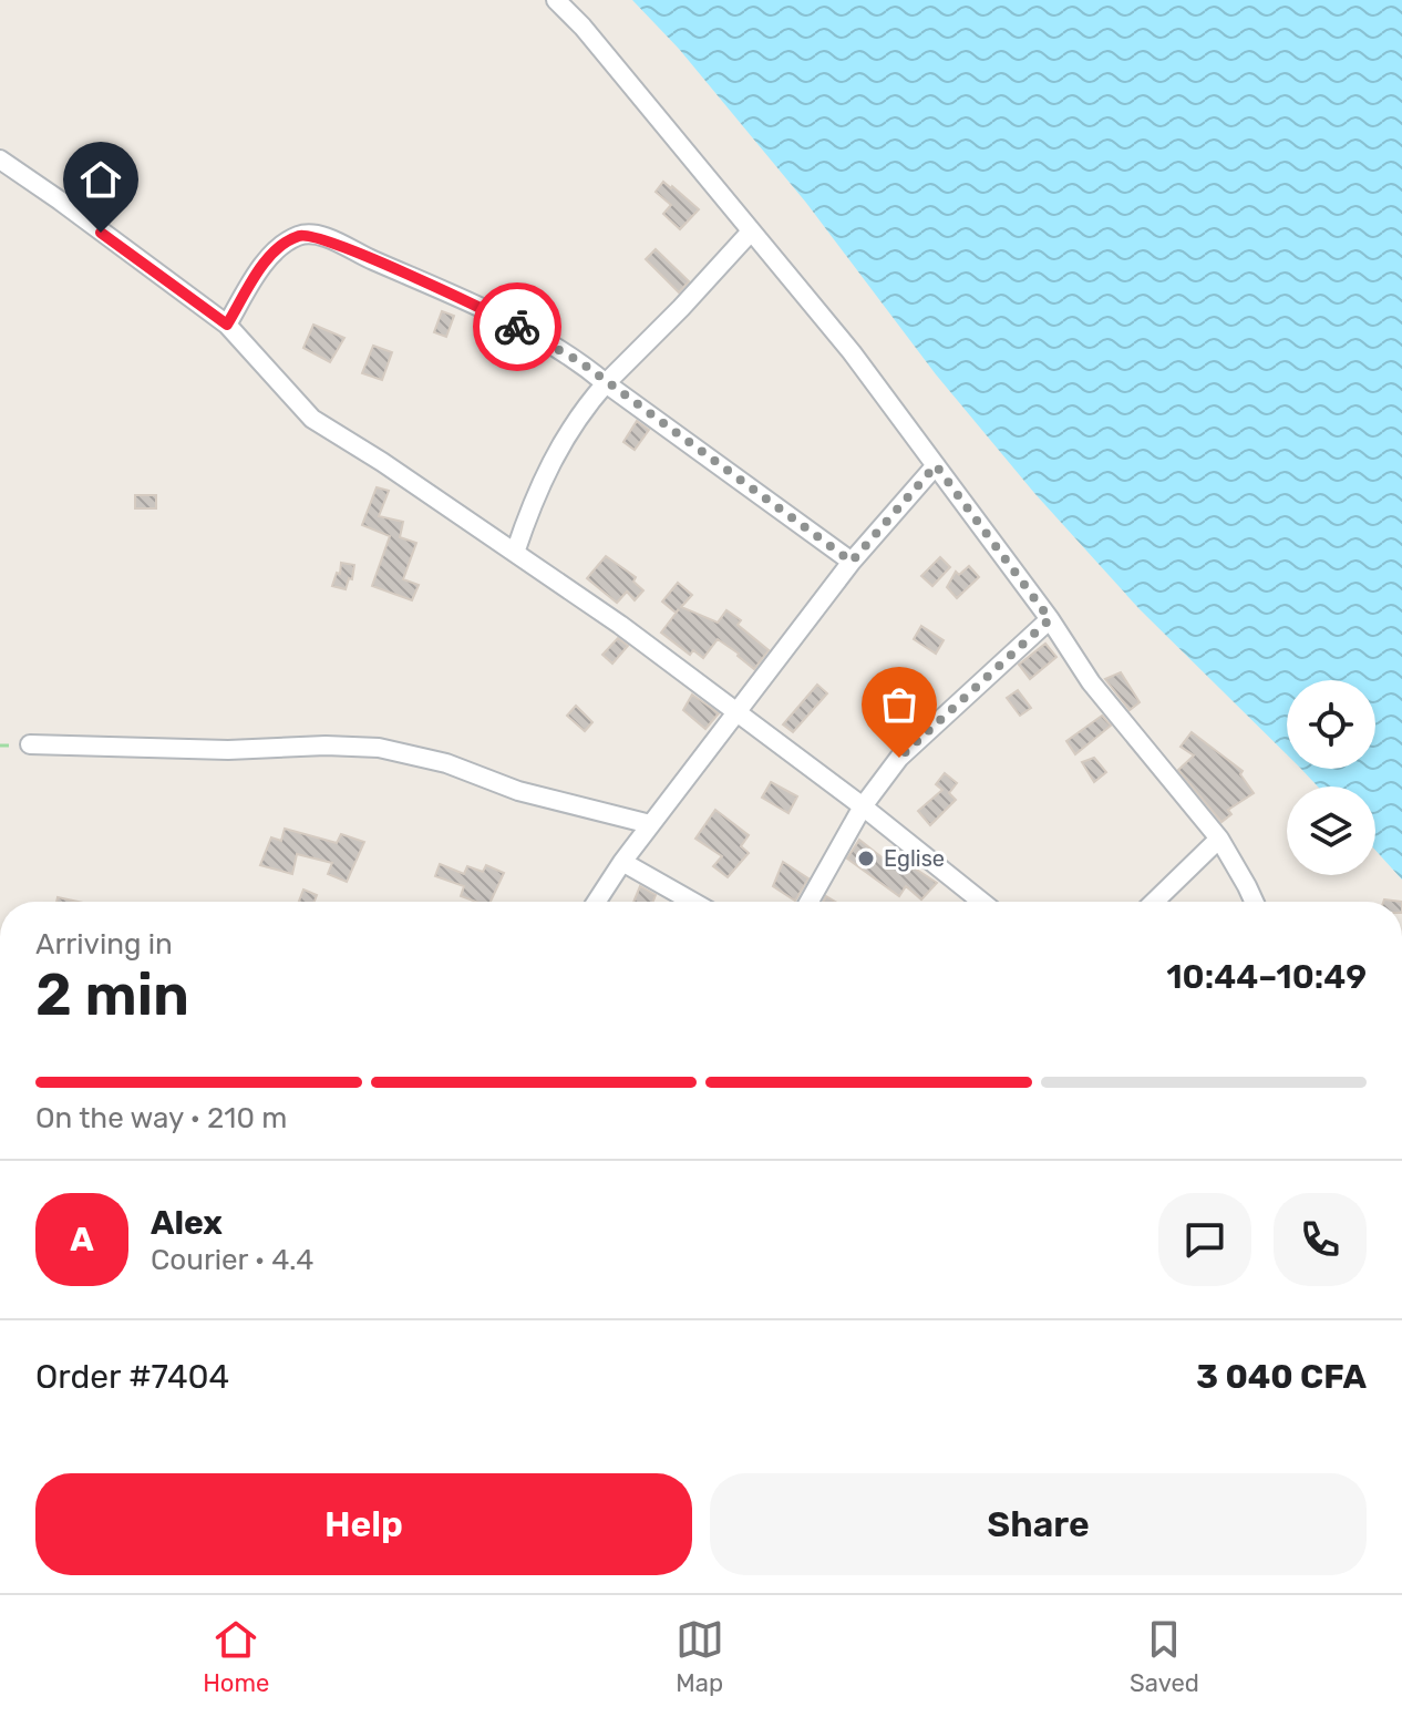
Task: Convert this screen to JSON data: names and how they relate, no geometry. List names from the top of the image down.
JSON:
{
  "places": ["Eglise"],
  "page": {
    "heading": ["2 min", "Arriving in", "10:44–10:49"],
    "panel": [
      "Alex",
      "Courier · 4.4",
      "Order #7404",
      "3 040 CFA"
    ],
    "bar": "On the way · 210 m",
    "round": "A",
    "buttons": ["Help", "Share"],
    "tabs": ["Home", "Map", "Saved"]
  }
}
